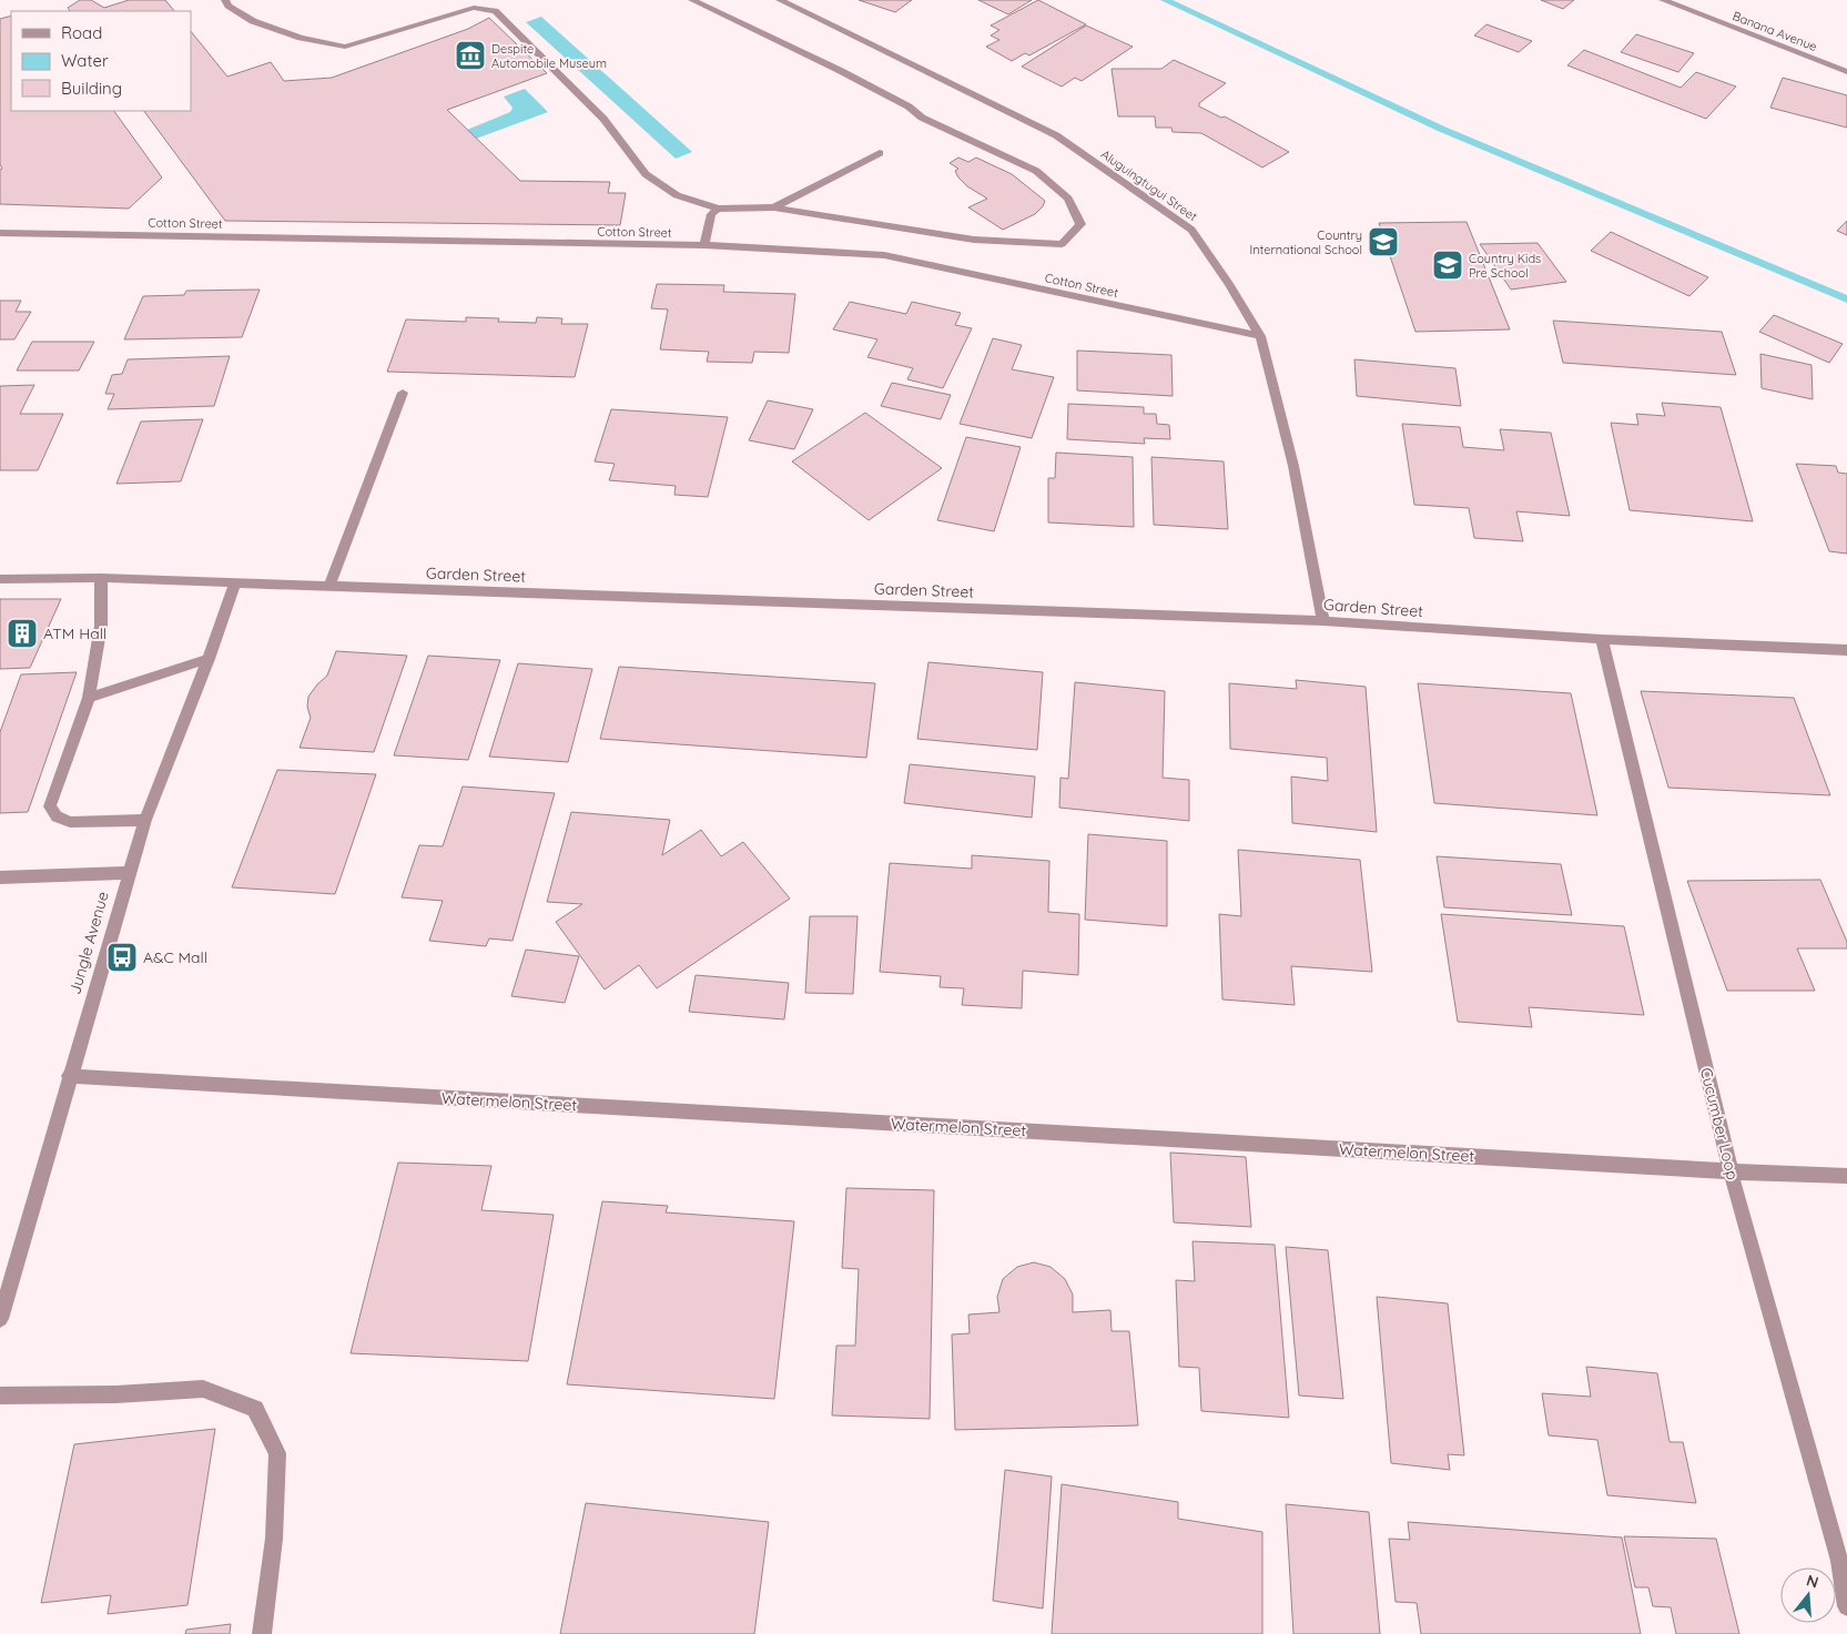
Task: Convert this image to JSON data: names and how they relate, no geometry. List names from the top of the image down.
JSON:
{
  "streets": {
    "street": [
      "Banana Avenue",
      "Aluguingtugui Street",
      "Cotton Street",
      "Garden Street",
      "Jungle Avenue",
      "Watermelon Street",
      "Cucumber Loop"
    ]
  },
  "crossings": [
    ["Aluguingtugui Street", "Cotton Street"],
    ["Aluguingtugui Street", "Garden Street"],
    ["Garden Street", "Jungle Avenue"],
    ["Garden Street", "Cucumber Loop"],
    ["Jungle Avenue", "Watermelon Street"],
    ["Watermelon Street", "Cucumber Loop"]
  ],
  "places": {
    "museum": ["Despite Automobile Museum"],
    "school or university": ["Country International School", "Country Kids Pre School"],
    "building": ["ATM Hall"],
    "bus stop": ["A&C Mall"]
  },
  "legend": ["Road", "Water", "Building"],
  "north": "top"
}
